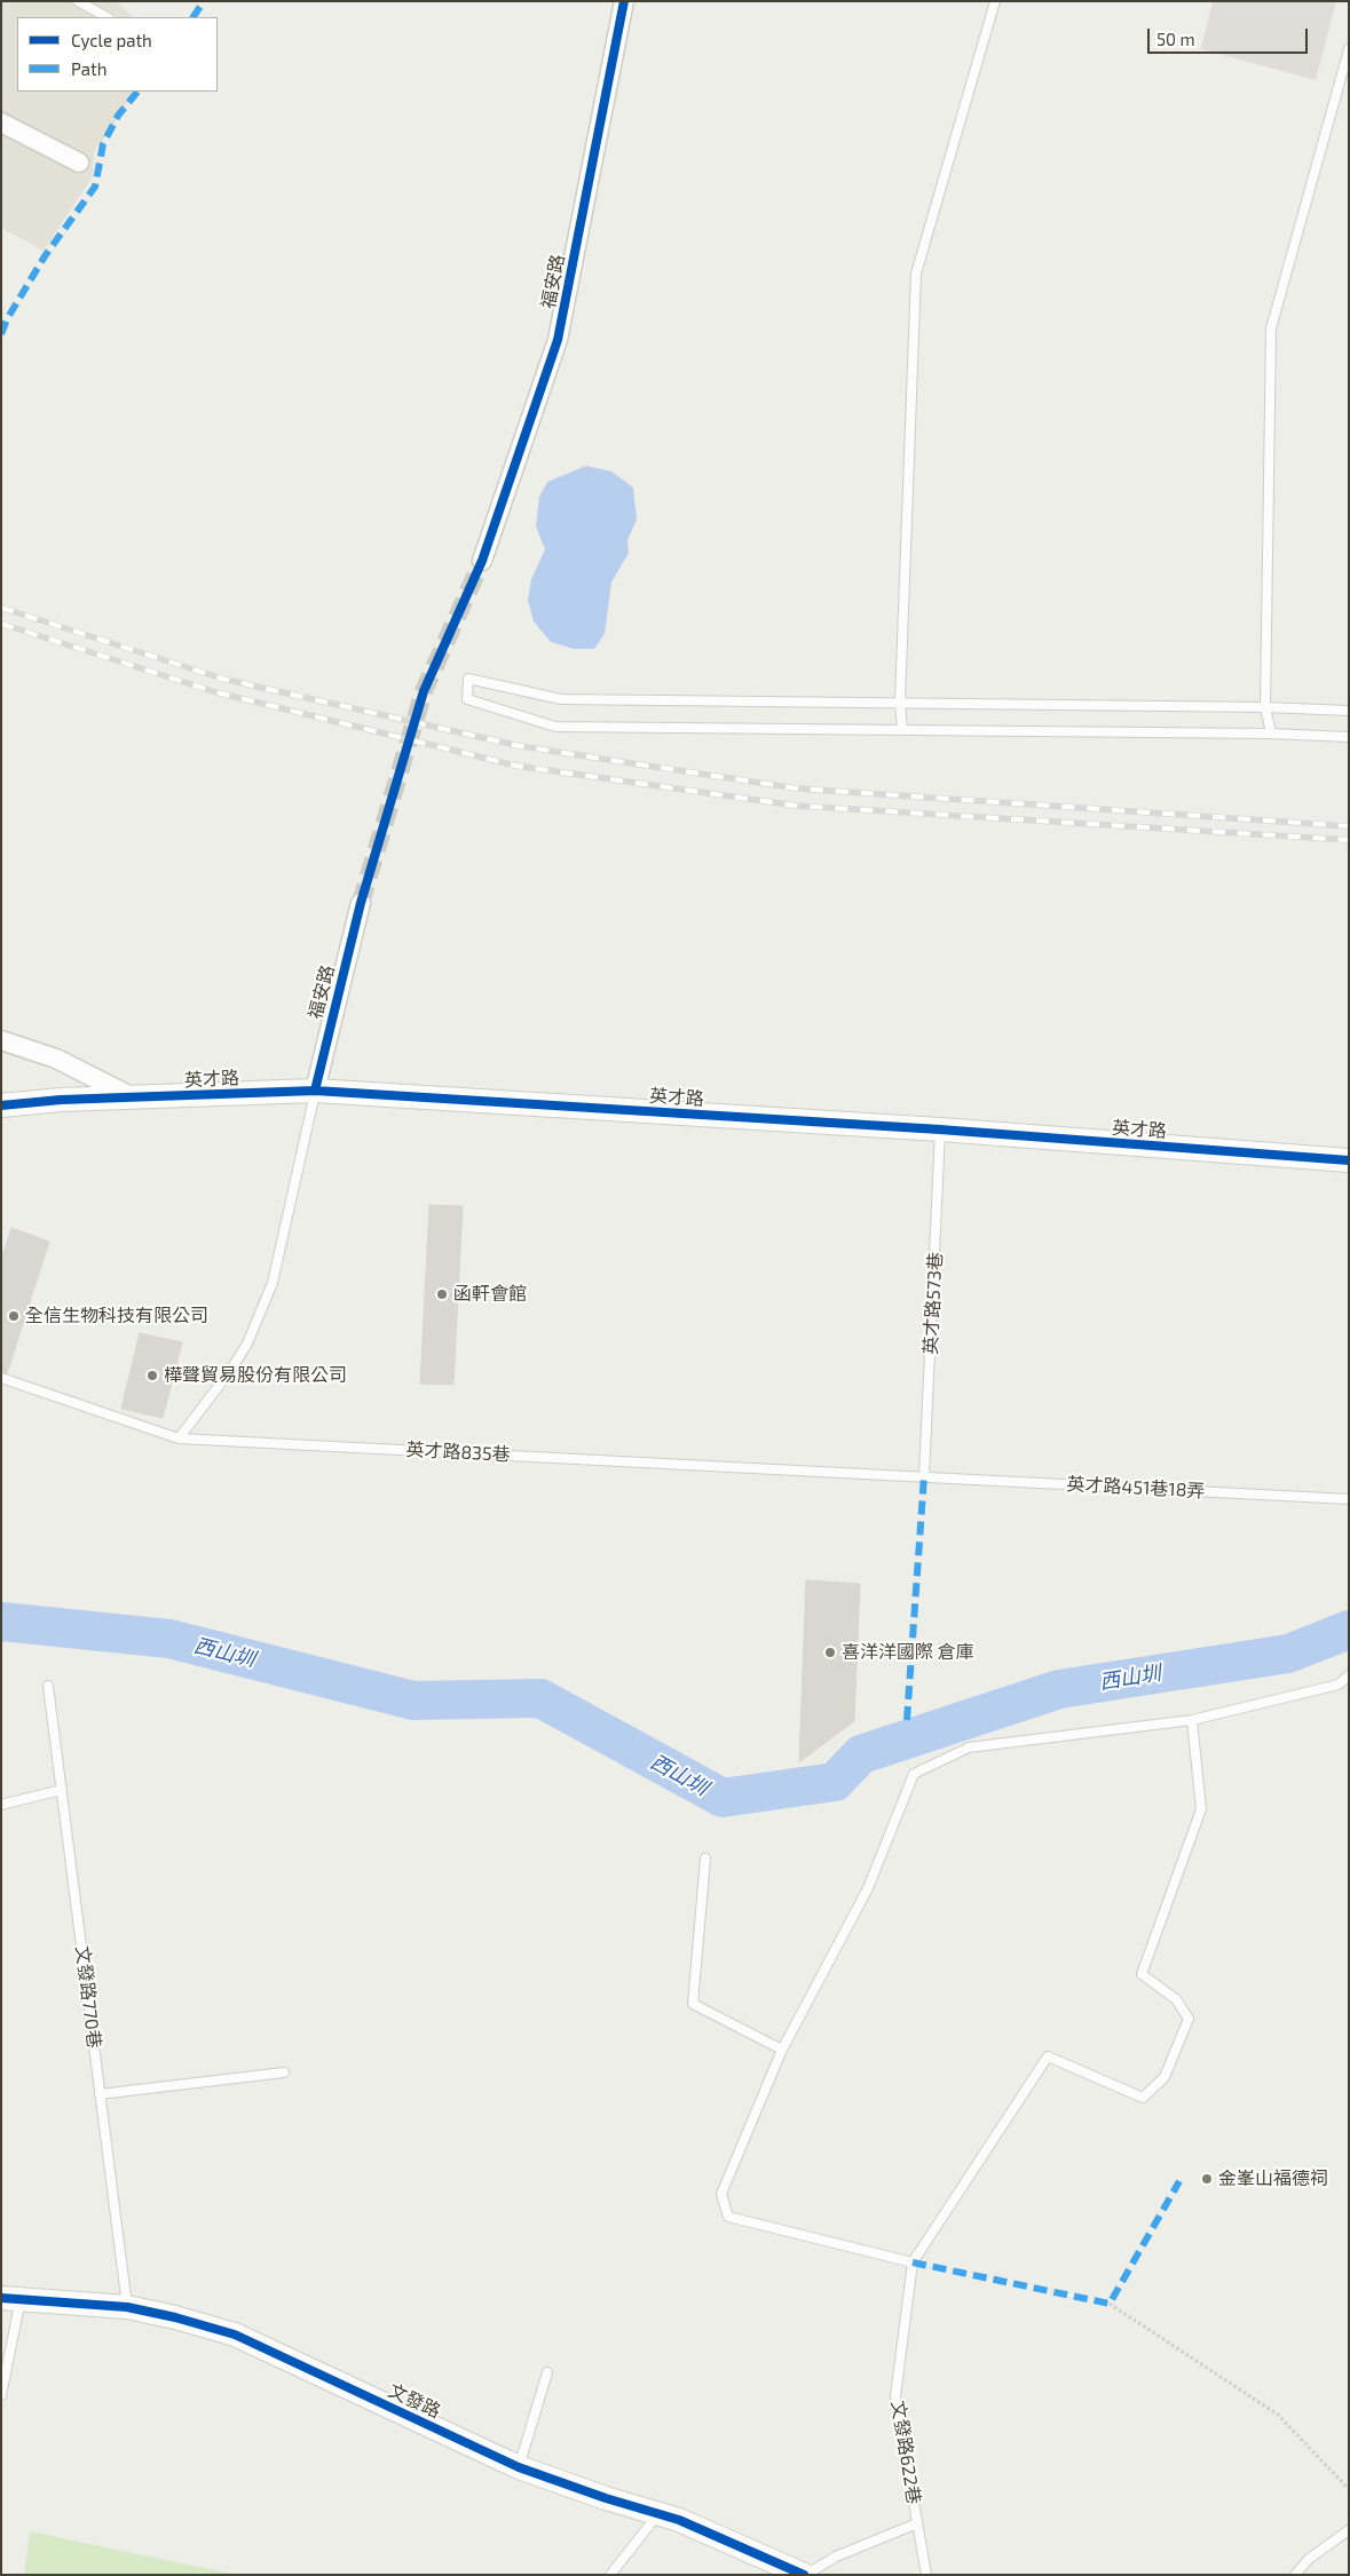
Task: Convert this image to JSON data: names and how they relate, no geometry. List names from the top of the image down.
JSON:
{
  "streets": {
    "street": ["福安路", "英才路", "文發路"],
    "lane": [
      "英才路573巷",
      "英才路835巷",
      "英才路451巷18弄",
      "文發路770巷",
      "文發路622巷"
    ]
  },
  "crossings": [
    ["福安路", "英才路"],
    ["福安路", "英才路835巷"],
    ["英才路", "英才路573巷"],
    ["英才路573巷", "英才路835巷"],
    ["英才路573巷", "英才路451巷18弄"],
    ["英才路835巷", "英才路451巷18弄"],
    ["文發路770巷", "文發路"]
  ],
  "water": ["西山圳"],
  "places": [
    "函軒會館",
    "全信生物科技有限公司",
    "樺聲貿易股份有限公司",
    "喜洋洋國際 倉庫",
    "金峯山福德祠"
  ],
  "legend": ["Cycle path", "Path"],
  "scale_bar": "50 m"
}
